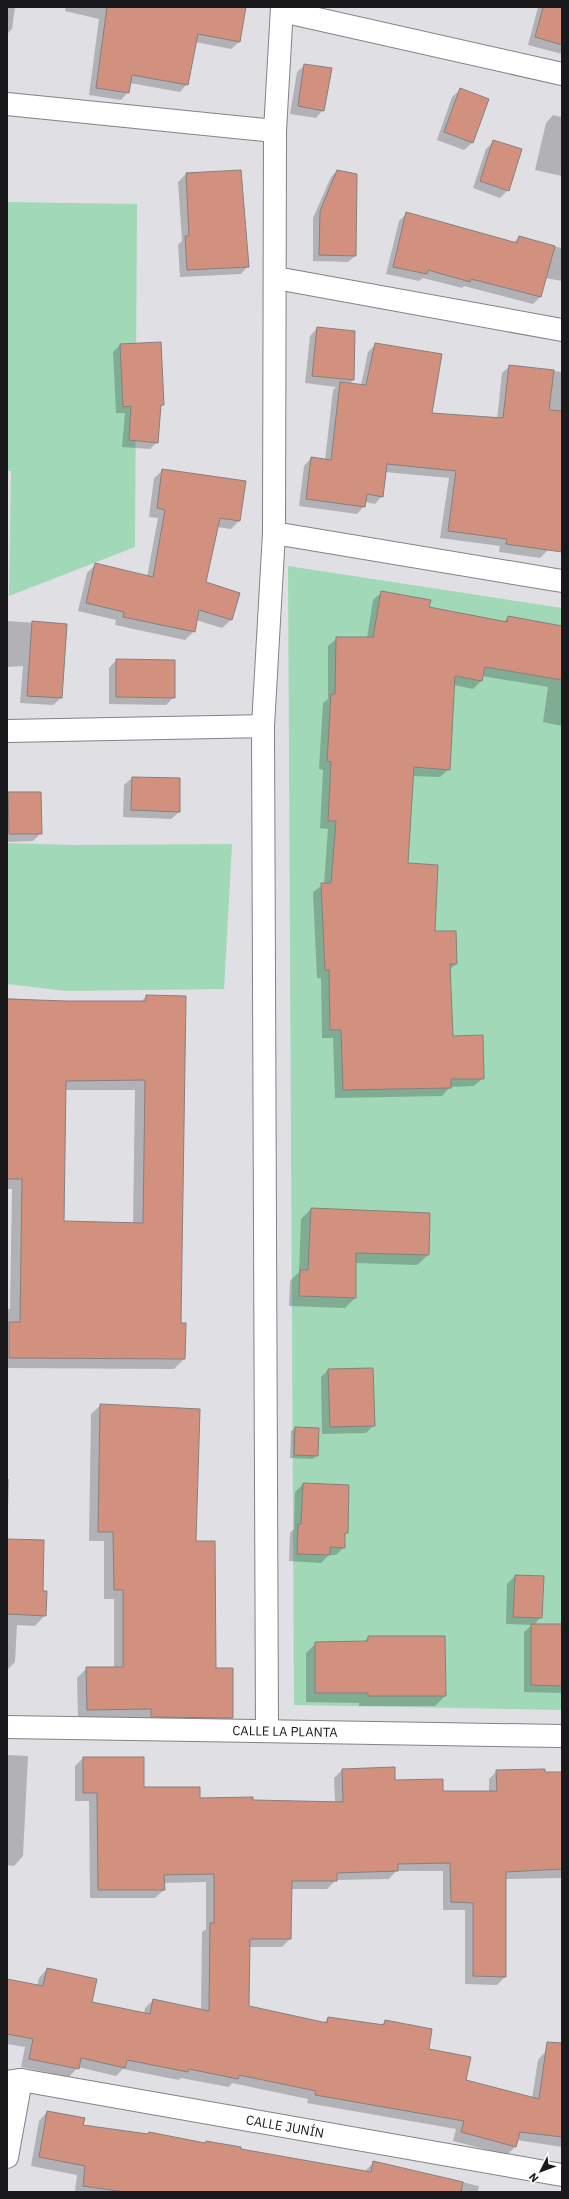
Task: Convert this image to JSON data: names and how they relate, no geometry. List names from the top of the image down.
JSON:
{
  "streets": {
    "street": ["CALLE LA PLANTA", "CALLE JUNÍN"]
  },
  "north": "bottom left"
}
